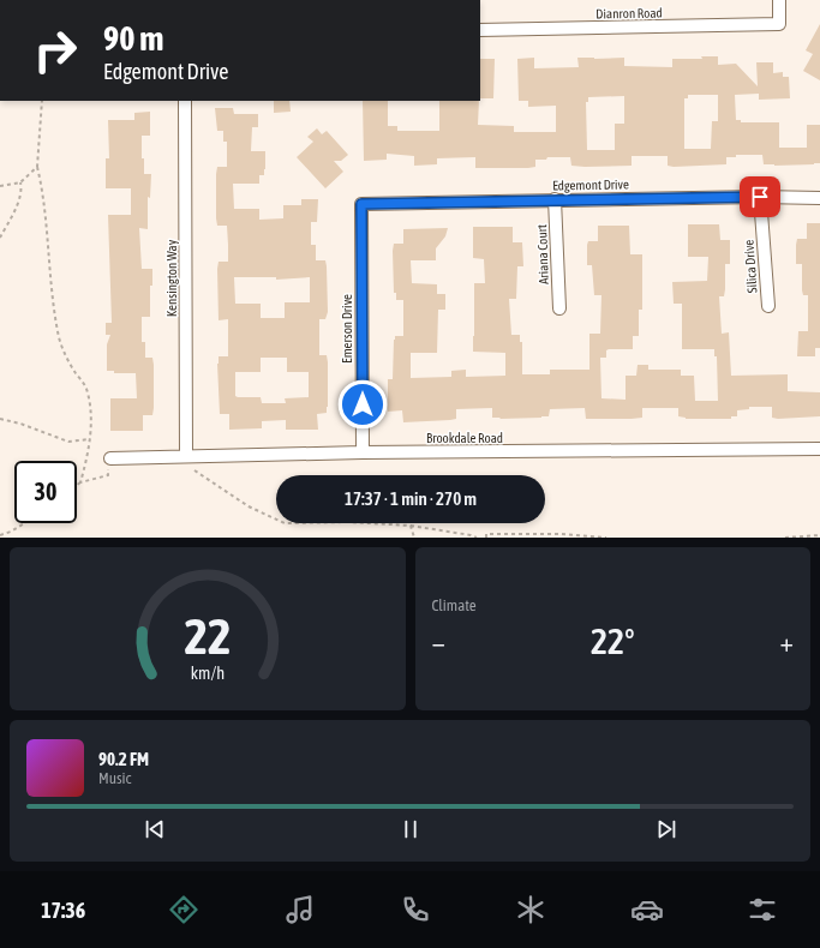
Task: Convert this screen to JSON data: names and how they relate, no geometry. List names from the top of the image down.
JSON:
{
  "streets": {
    "street": [
      "Dianron Road",
      "Edgemont Drive",
      "Ariana Court",
      "Silica Drive",
      "Kensington Way",
      "Emerson Drive",
      "Brookdale Road"
    ]
  },
  "crossings": [
    ["Edgemont Drive", "Ariana Court"],
    ["Edgemont Drive", "Silica Drive"],
    ["Edgemont Drive", "Emerson Drive"],
    ["Kensington Way", "Brookdale Road"],
    ["Emerson Drive", "Brookdale Road"]
  ],
  "page": {
    "turn": ["90 m", "Edgemont Drive"],
    "limit": "30",
    "trip": "17:37 · 1 min · 270 m",
    "tile": "Climate",
    "heat": ["−", "22°", "+"],
    "song": ["90.2 FM", "Music"],
    "tabs": "17:36",
    "gauge": ["22", "km/h"]
  }
}
